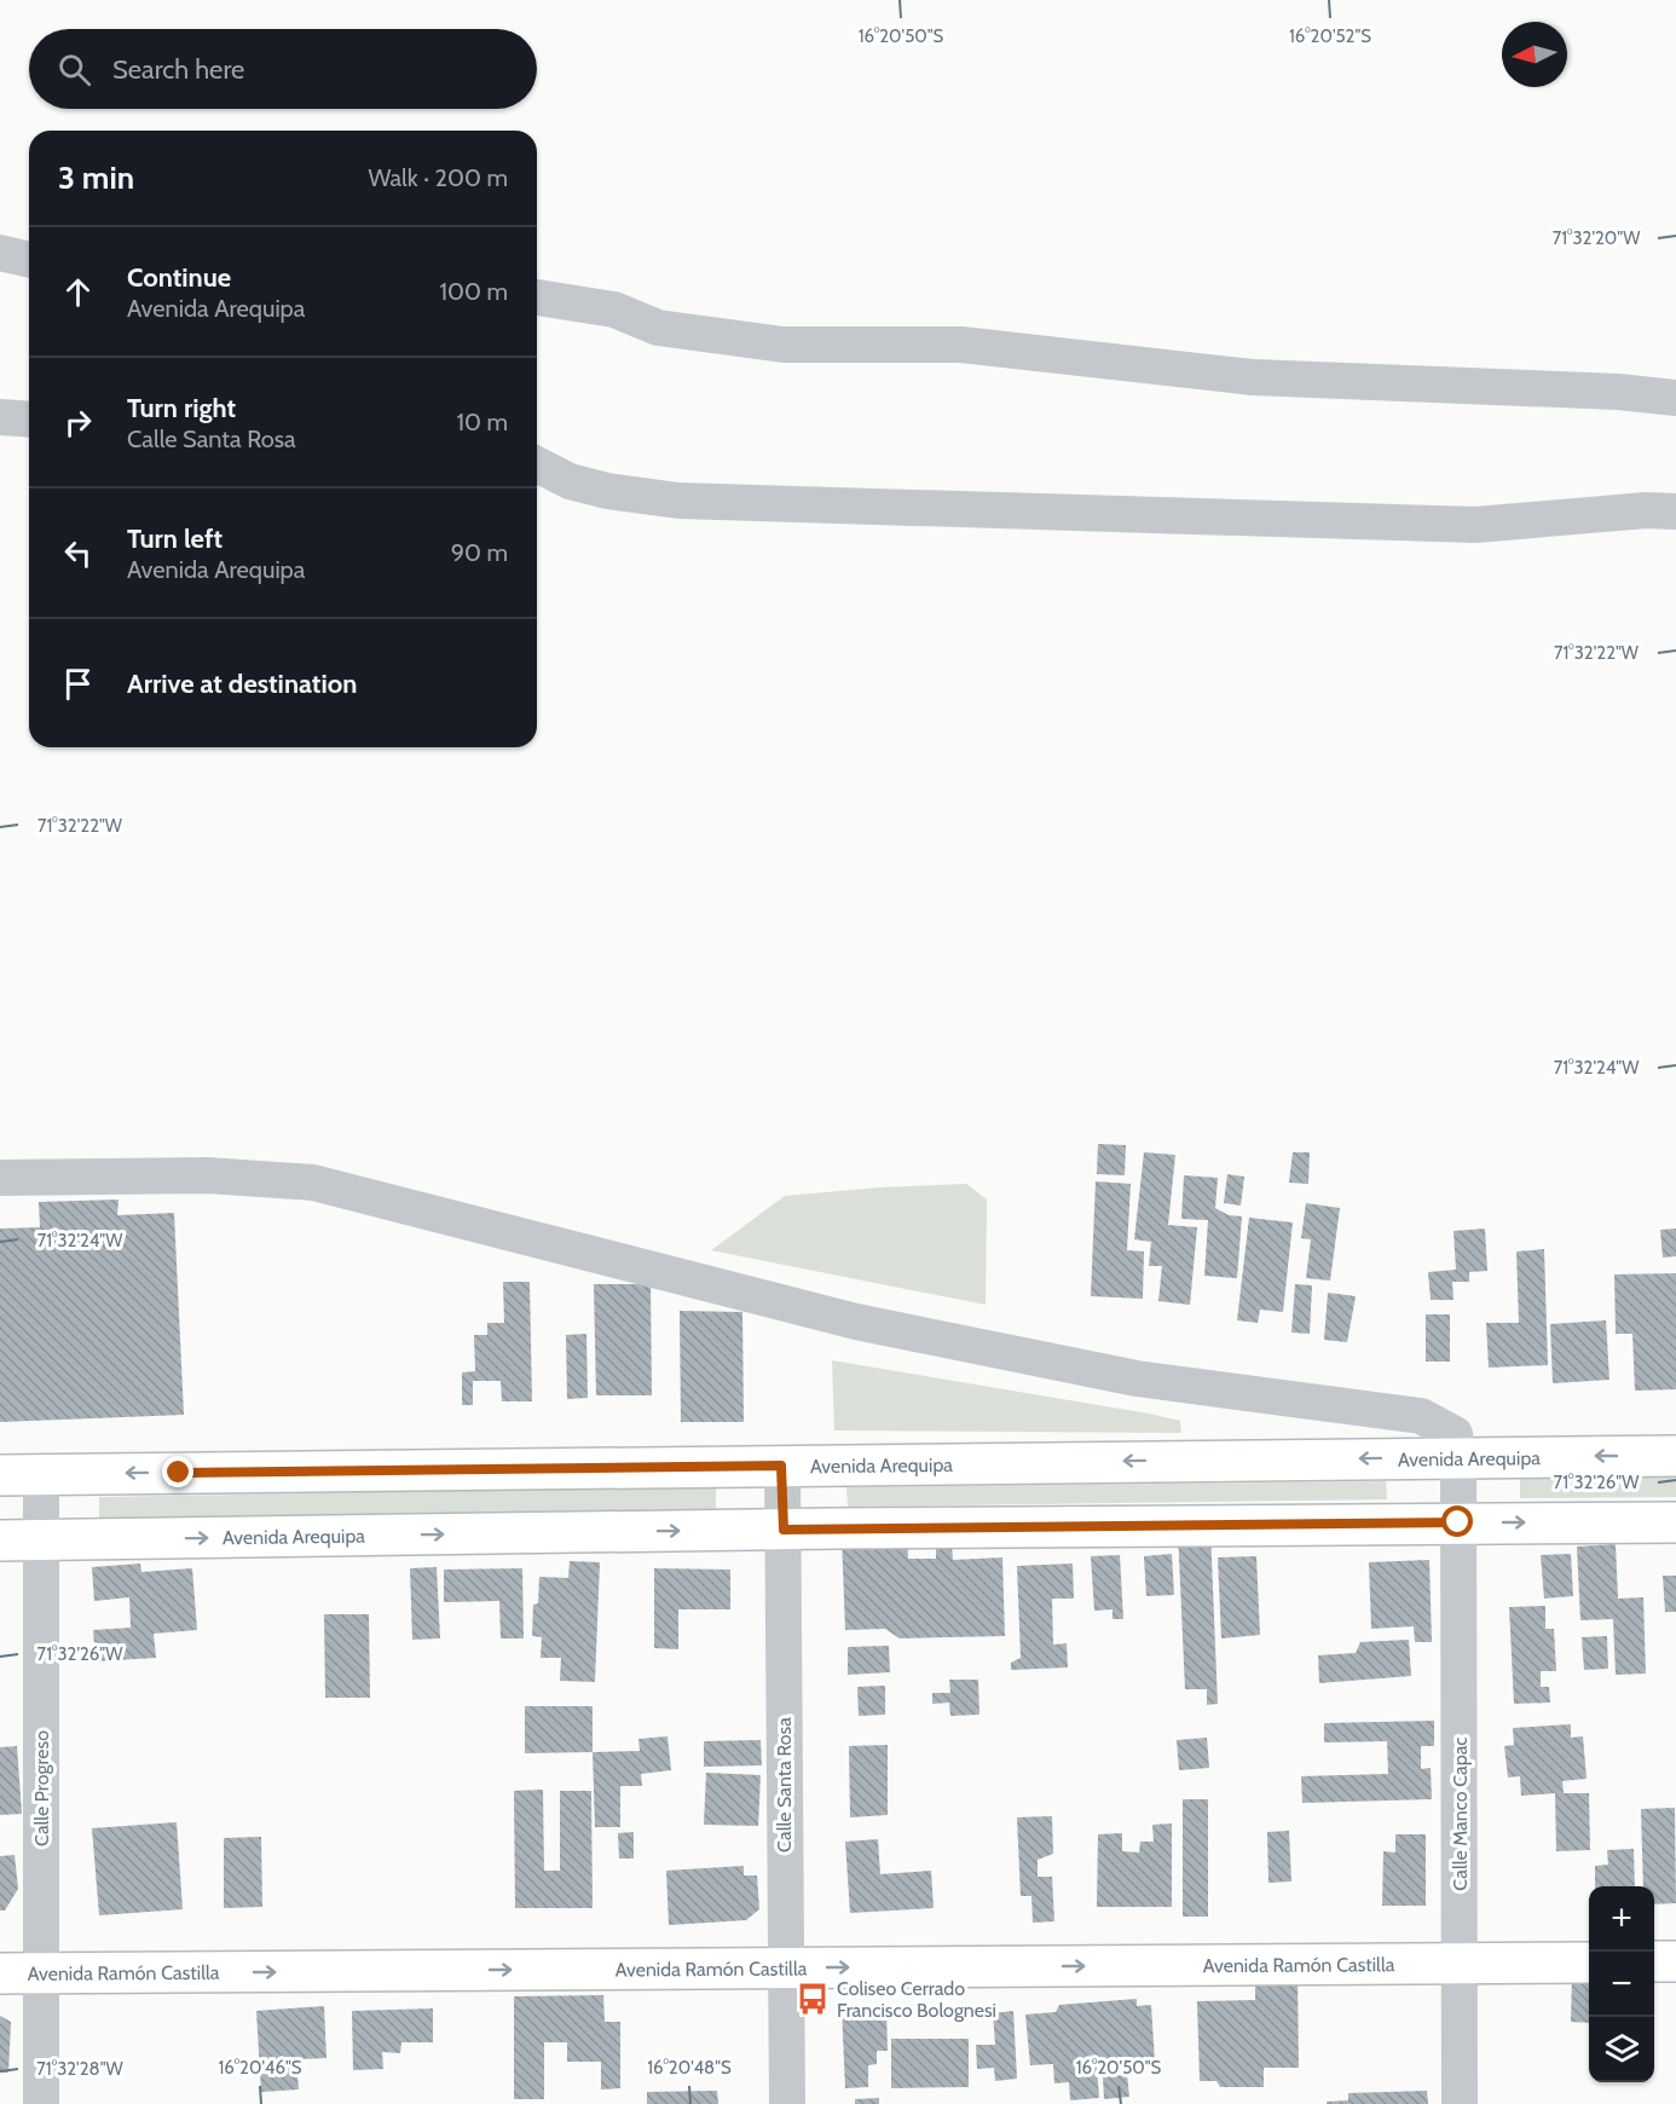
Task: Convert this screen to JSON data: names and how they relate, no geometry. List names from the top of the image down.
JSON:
{
  "streets": {
    "main road": ["Avenida Arequipa", "Avenida Ramón Castilla"],
    "street": ["Calle Santa Rosa", "Calle Progreso", "Calle Manco Capac"]
  },
  "crossings": [
    ["Avenida Arequipa", "Calle Santa Rosa"],
    ["Avenida Arequipa", "Calle Progreso"],
    ["Avenida Arequipa", "Calle Manco Capac"],
    ["Calle Santa Rosa", "Avenida Ramón Castilla"],
    ["Calle Progreso", "Avenida Ramón Castilla"],
    ["Calle Manco Capac", "Avenida Ramón Castilla"]
  ],
  "one_way": ["Avenida Ramón Castilla"],
  "places": {
    "bus stop": ["Coliseo Cerrado Francisco Bolognesi"]
  },
  "north": "left",
  "page": {
    "search": "Search here",
    "heading": ["3 min", "Walk · 200 m"],
    "list": [
      ["Continue", "Avenida Arequipa", "100 m"],
      ["Turn right", "Calle Santa Rosa", "10 m"],
      ["Turn left", "Avenida Arequipa", "90 m"],
      "Arrive at destination"
    ],
    "map_buttons": ["+", "−"]
  },
  "coordinates": [
    "16°20'50\"S",
    "16°20'52\"S",
    "71°32'20\"W",
    "71°32'22\"W",
    "71°32'24\"W",
    "71°32'26\"W",
    "16°20'46\"S",
    "16°20'48\"S",
    "71°32'28\"W"
  ]
}
